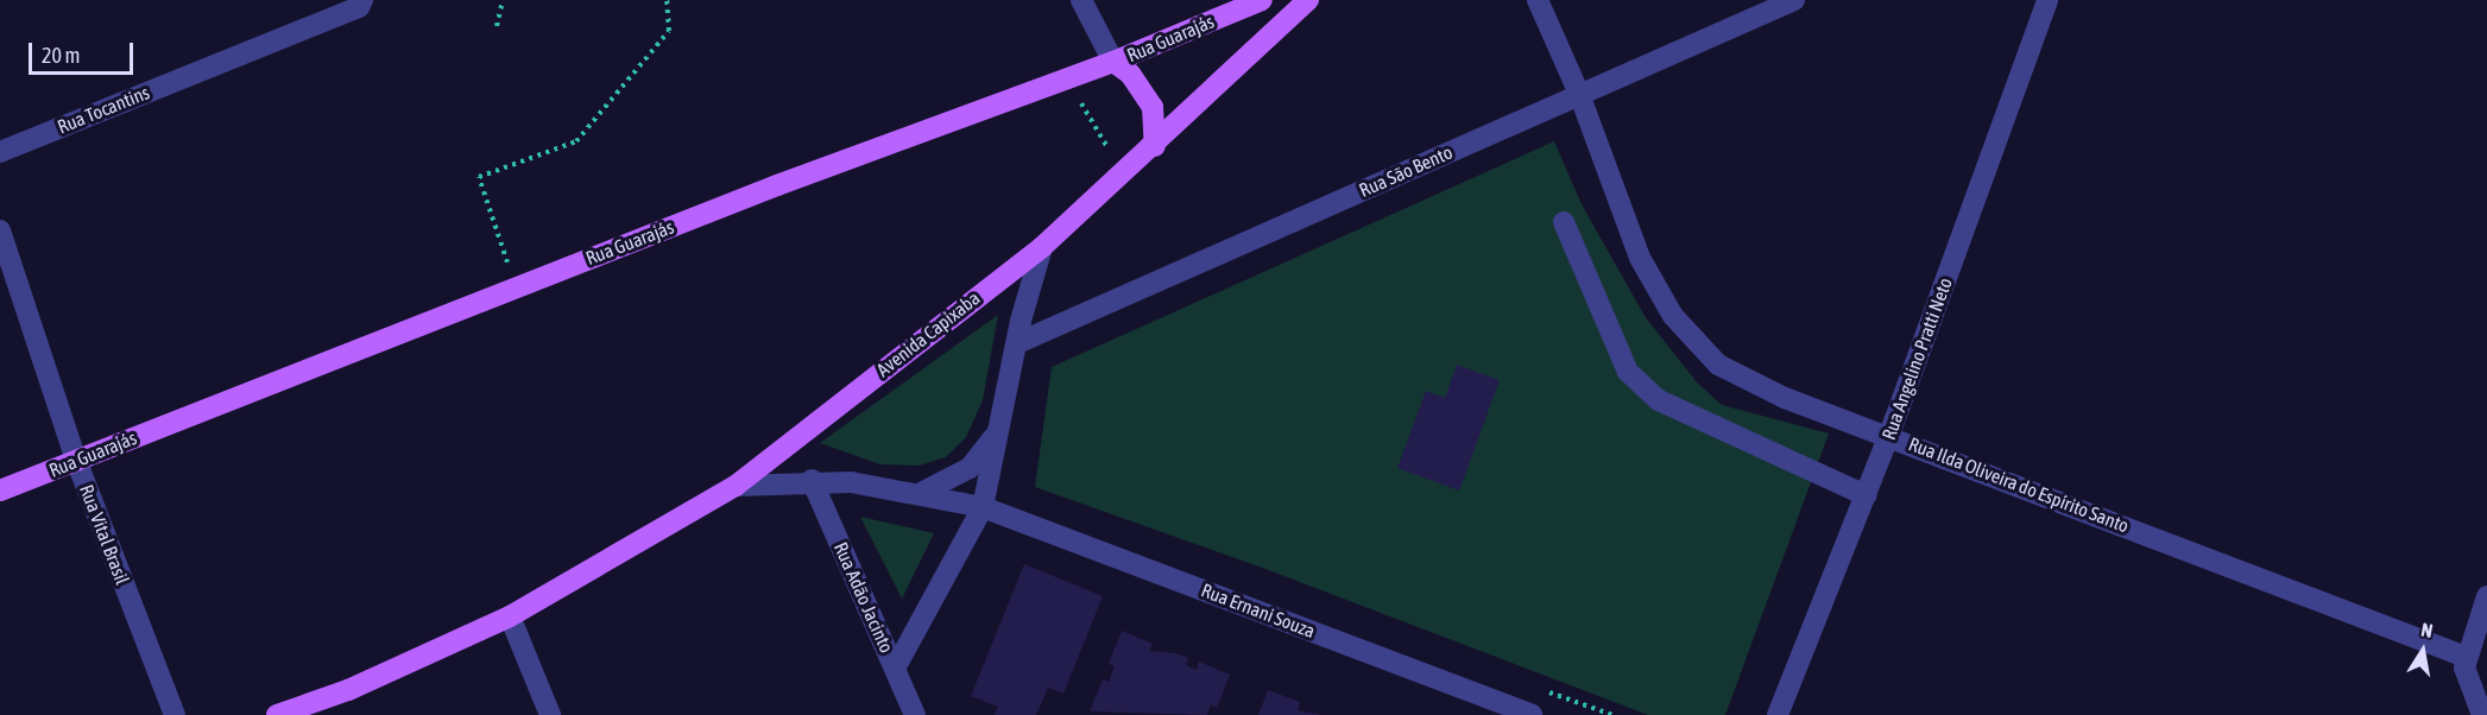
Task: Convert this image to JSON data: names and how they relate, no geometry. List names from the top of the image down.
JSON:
{
  "streets": {
    "main road": ["Rua Guarajás", "Avenida Capixaba"],
    "street": [
      "Rua Tocantins",
      "Rua São Bento",
      "Rua Angelino Pratti Neto",
      "Rua Ilda Oliveira do Espírito Santo",
      "Rua Vital Brasil",
      "Rua Adão Jacinto",
      "Rua Ernani Souza"
    ]
  },
  "crossings": [
    ["Rua Guarajás", "Rua Vital Brasil"],
    ["Rua São Bento", "Rua Ilda Oliveira do Espírito Santo"],
    ["Avenida Capixaba", "Rua Ernani Souza"],
    ["Rua Angelino Pratti Neto", "Rua Ilda Oliveira do Espírito Santo"],
    ["Rua Adão Jacinto", "Rua Ernani Souza"]
  ],
  "scale_bar": "20 m",
  "north": "top"
}
